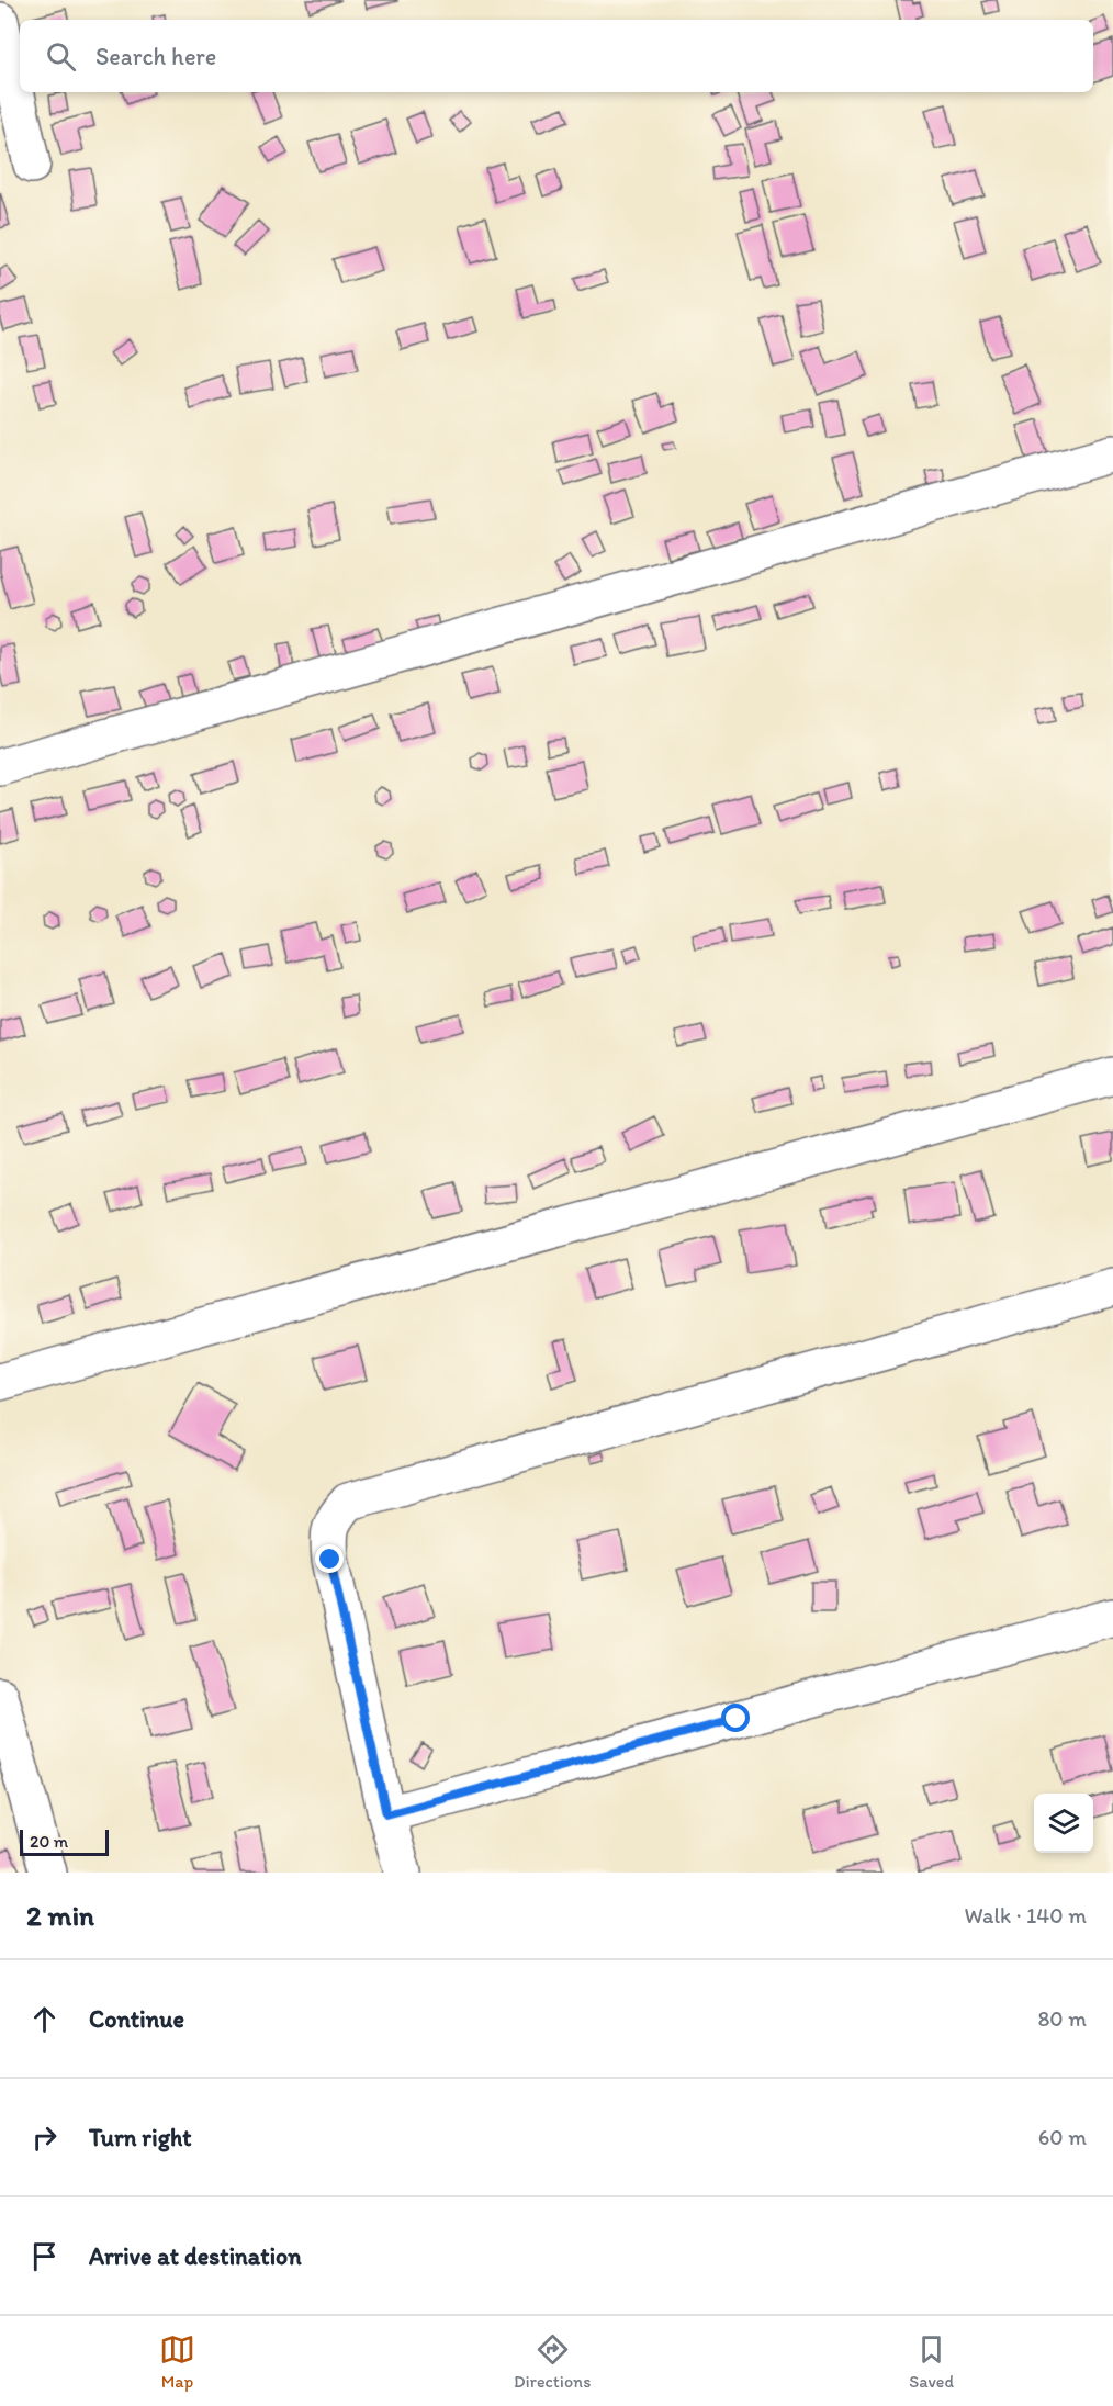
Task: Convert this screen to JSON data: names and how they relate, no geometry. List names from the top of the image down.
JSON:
{
  "scale_bar": "20 m",
  "page": {
    "search": "Search here",
    "scale": "20 m",
    "heading": ["2 min", "Walk · 140 m"],
    "list": [
      ["Continue", "80 m"],
      ["Turn right", "60 m"],
      "Arrive at destination"
    ],
    "nav": ["Map", "Directions", "Saved"]
  }
}
